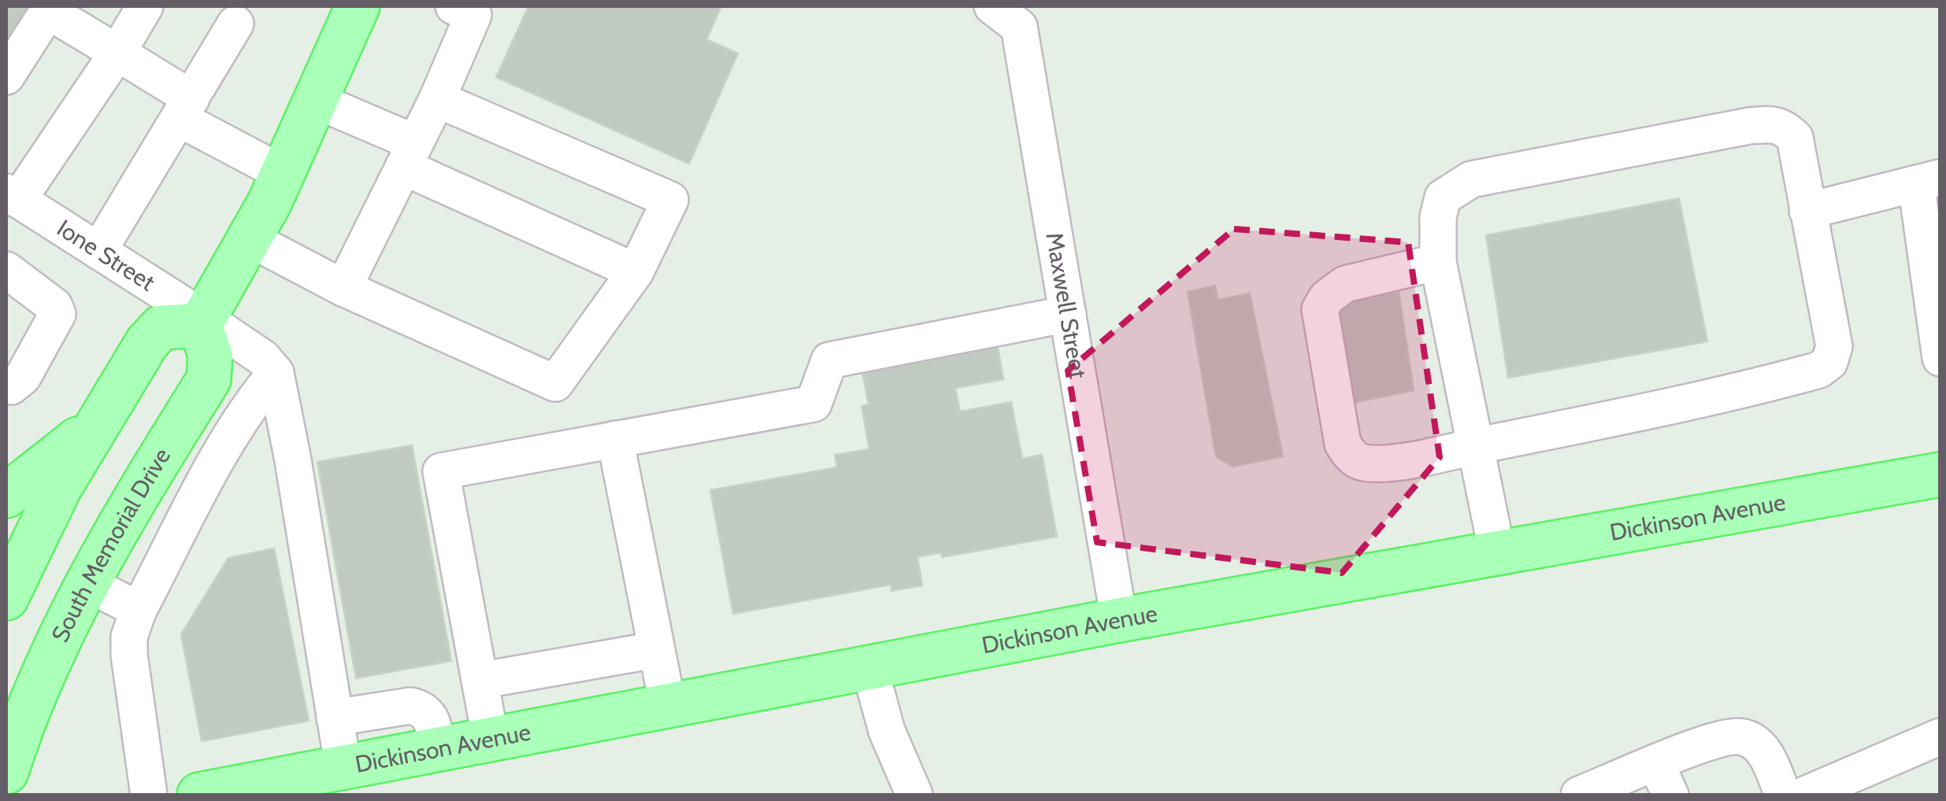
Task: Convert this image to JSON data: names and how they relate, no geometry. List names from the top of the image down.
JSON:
{
  "streets": {
    "main road": ["Dickinson Avenue", "South Memorial Drive"],
    "street": ["Ione Street", "Maxwell Street"]
  },
  "crossings": [
    ["Ione Street", "South Memorial Drive"],
    ["Maxwell Street", "Dickinson Avenue"]
  ]
}
